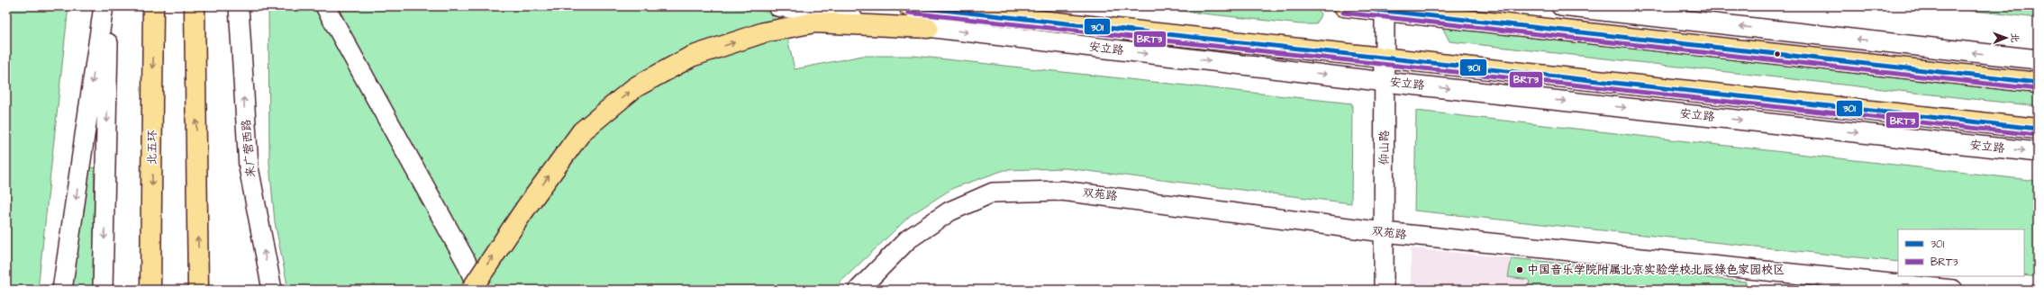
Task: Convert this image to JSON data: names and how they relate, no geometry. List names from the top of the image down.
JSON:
{
  "streets": {
    "main road": ["安立路", "北五环"],
    "street": ["仰山路", "来广营西路", "双苑路"]
  },
  "crossings": [
    ["安立路", "仰山路"],
    ["仰山路", "双苑路"]
  ],
  "places": ["中国音乐学院附属北京实验学校北辰绿色家园校区"],
  "lines": ["transit line 301", "transit line BRT3"],
  "legend": ["301", "BRT3"],
  "north": "right"
}
